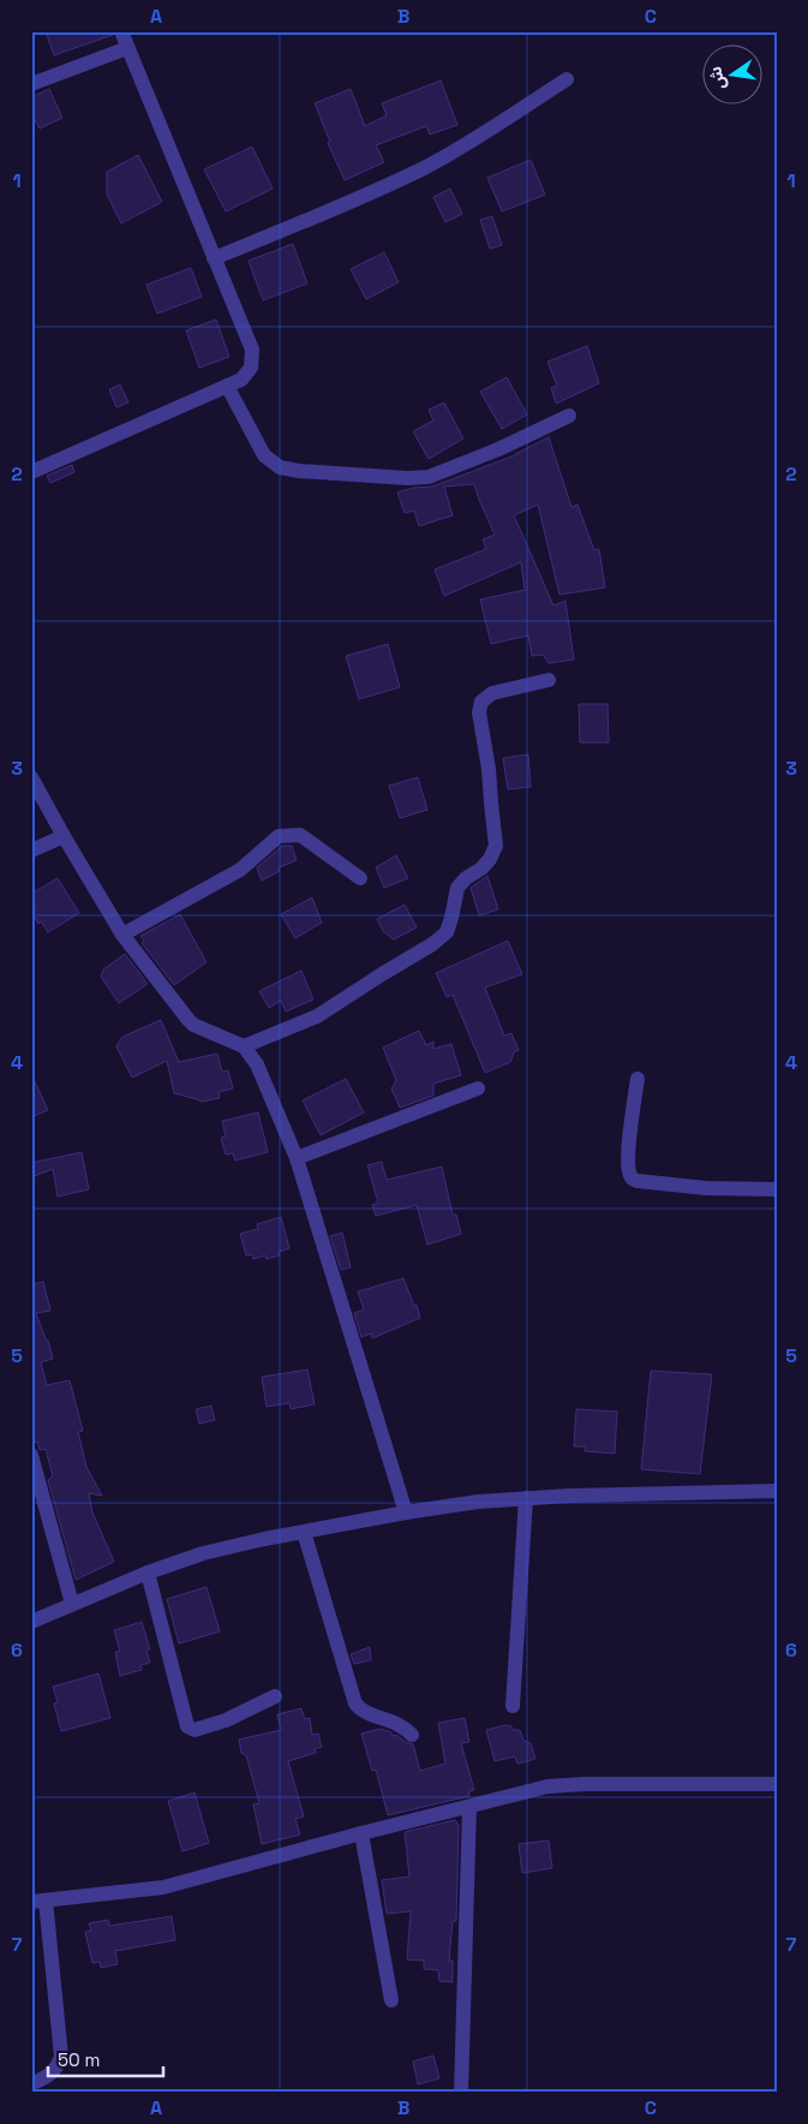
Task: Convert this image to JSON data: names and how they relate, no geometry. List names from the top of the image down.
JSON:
{
  "scale_bar": "50 m",
  "north": "left",
  "grid": {
    "columns": ["A", "B", "C"],
    "rows": [
      "1",
      "2",
      "3",
      "4",
      "5",
      "6",
      "7"
    ]
  }
}
